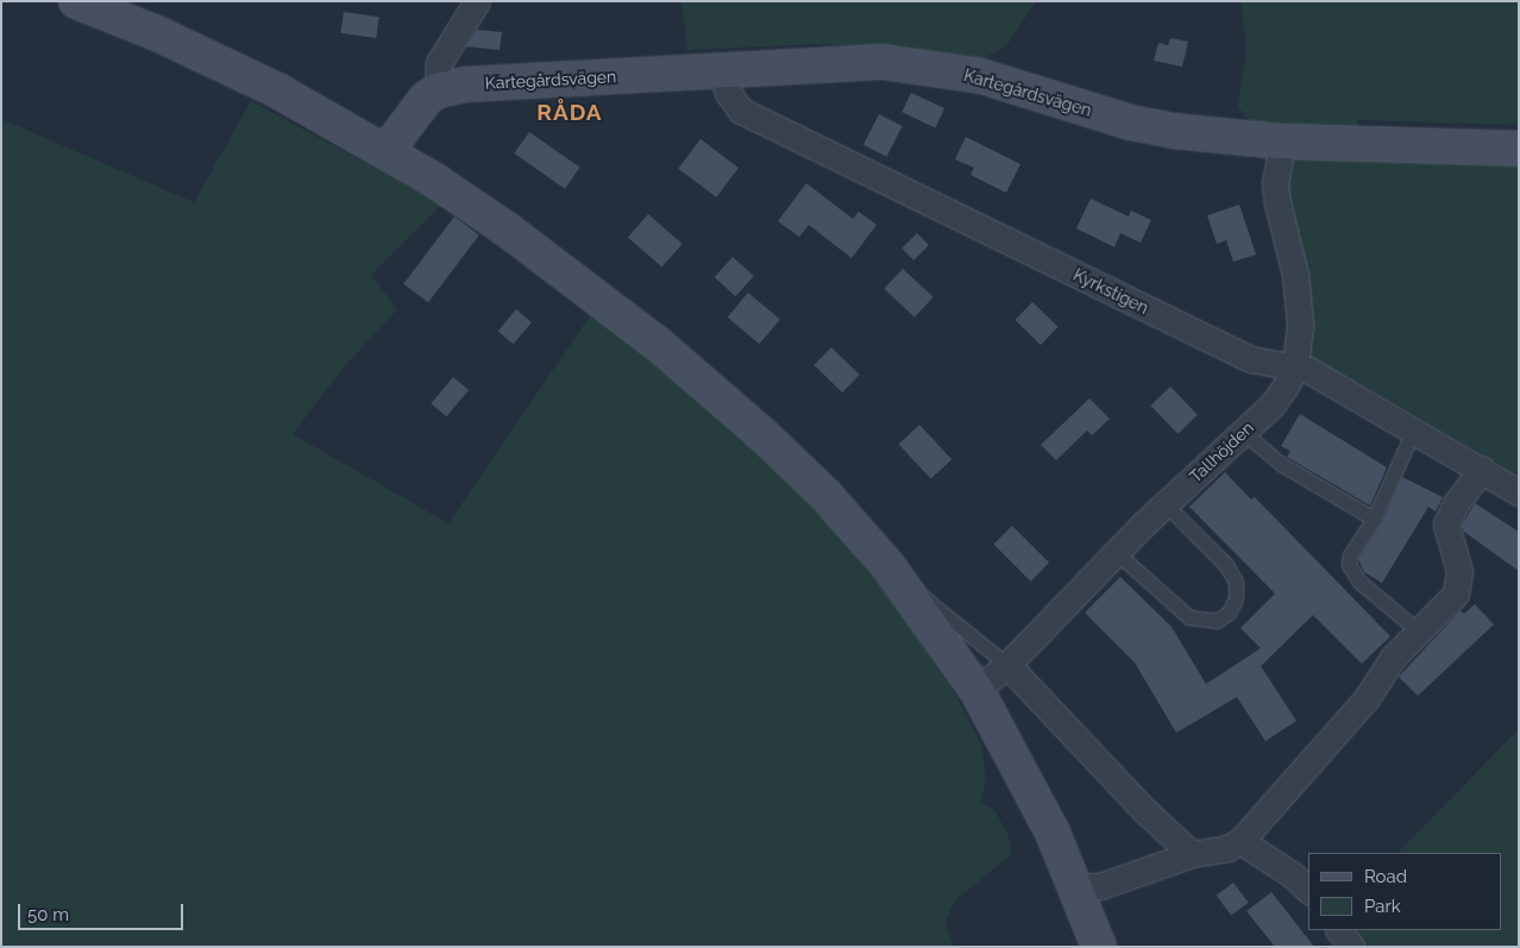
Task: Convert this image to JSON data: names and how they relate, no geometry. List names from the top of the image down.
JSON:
{
  "streets": {
    "street": ["Kartegårdsvägen", "Kyrkstigen", "Tallhöjden"]
  },
  "crossings": [
    ["Kartegårdsvägen", "Kyrkstigen"],
    ["Kartegårdsvägen", "Tallhöjden"],
    ["Kyrkstigen", "Tallhöjden"]
  ],
  "districts": ["RÅDA"],
  "legend": ["Road", "Park"],
  "scale_bar": "50 m"
}
